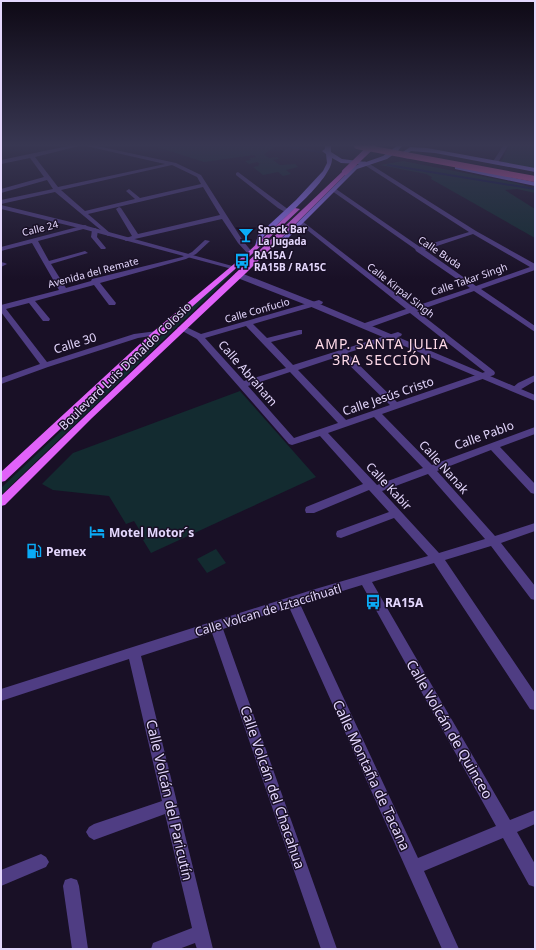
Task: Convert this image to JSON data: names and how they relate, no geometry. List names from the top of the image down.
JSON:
{
  "streets": {
    "main road": ["Boulevard Luis Donaldo Colosio"],
    "street": [
      "Calle 24",
      "Calle Buda",
      "Avenida del Remate",
      "Calle Takar Singh",
      "Calle Kirpal Singh",
      "Calle Confucio",
      "Calle 30",
      "Calle Abraham",
      "Calle Jesús Cristo",
      "Calle Pablo",
      "Calle Nanak",
      "Calle Kabir",
      "Calle Volcan de Iztaccíhuatl",
      "Calle Volcán de Quinceo",
      "Calle Montaña de Tacana",
      "Calle Volcán del Chacahua",
      "Calle Volcán del Paricutín"
    ]
  },
  "crossings": [
    ["Calle Buda", "Calle Takar Singh"],
    ["Calle Buda", "Boulevard Luis Donaldo Colosio"],
    ["Calle Takar Singh", "Calle Kirpal Singh"],
    ["Calle Kirpal Singh", "Boulevard Luis Donaldo Colosio"],
    ["Calle Kirpal Singh", "Calle Jesús Cristo"],
    ["Calle Confucio", "Calle Abraham"],
    ["Calle 30", "Boulevard Luis Donaldo Colosio"],
    ["Boulevard Luis Donaldo Colosio", "Calle Abraham"],
    ["Calle Abraham", "Calle Jesús Cristo"],
    ["Calle Jesús Cristo", "Calle Nanak"],
    ["Calle Jesús Cristo", "Calle Kabir"],
    ["Calle Pablo", "Calle Nanak"],
    ["Calle Pablo", "Calle Kabir"],
    ["Calle Nanak", "Calle Volcan de Iztaccíhuatl"],
    ["Calle Kabir", "Calle Volcan de Iztaccíhuatl"],
    ["Calle Volcan de Iztaccíhuatl", "Calle Volcán de Quinceo"],
    ["Calle Volcan de Iztaccíhuatl", "Calle Montaña de Tacana"],
    ["Calle Volcan de Iztaccíhuatl", "Calle Volcán del Chacahua"],
    ["Calle Volcan de Iztaccíhuatl", "Calle Volcán del Paricutín"]
  ],
  "districts": ["AMP. SANTA JULIA 3RA SECCIÓN"],
  "places": {
    "bar": ["Snack Bar La Jugada"],
    "bus stop": ["RA15A / RA15B / RA15C", "RA15A"],
    "hotel": ["Motel Motor´s"],
    "fuel station": ["Pemex"]
  }
}
